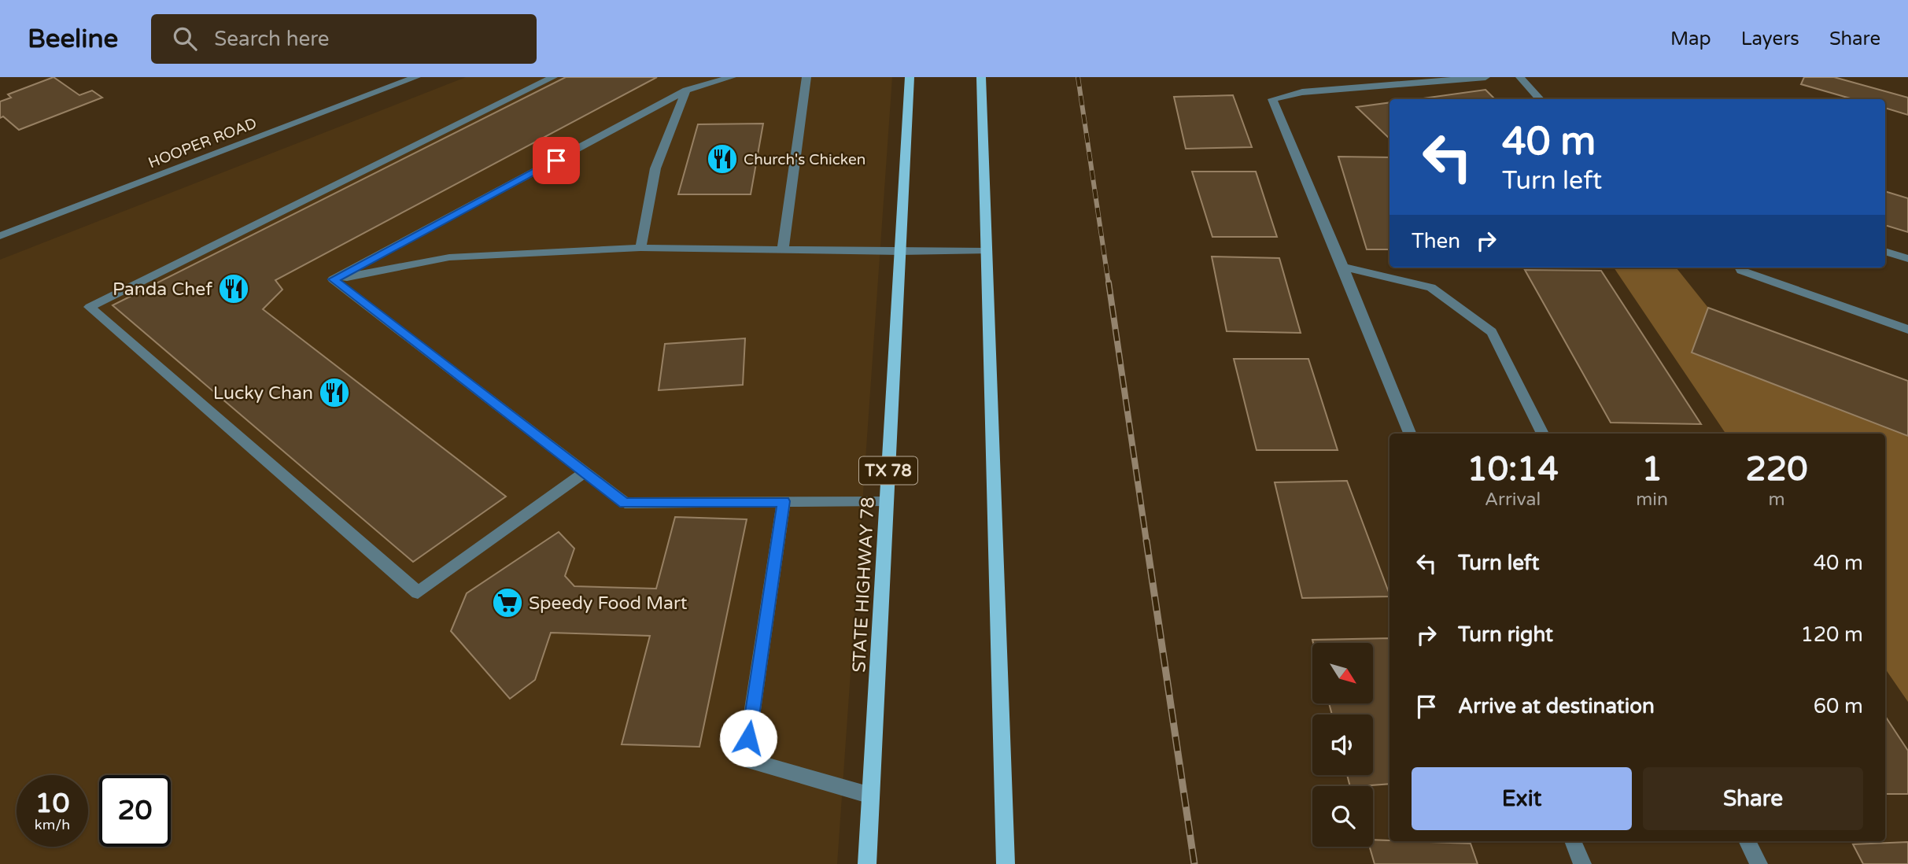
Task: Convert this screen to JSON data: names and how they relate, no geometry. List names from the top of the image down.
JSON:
{
  "streets": {
    "main road": ["TX 78", "STATE HIGHWAY 78"],
    "street": ["HOOPER ROAD"]
  },
  "places": {
    "restaurant": ["Church's Chicken", "Panda Chef", "Lucky Chan"],
    "supermarket": ["Speedy Food Mart"]
  },
  "north": "bottom right",
  "page": {
    "header": "Beeline",
    "search": "Search here",
    "nav": ["Map", "Layers", "Share"],
    "turn": ["40 m", "Turn left"],
    "then": "Then",
    "eta": [
      "10:14",
      "Arrival",
      "1",
      "min",
      "220",
      "m"
    ],
    "list": [
      {
        "name": "Turn left",
        "value": "40 m"
      },
      {
        "name": "Turn right",
        "value": "120 m"
      },
      {
        "name": "Arrive at destination",
        "value": "60 m"
      }
    ],
    "buttons": ["Exit", "Share"],
    "speed": "10 km/h",
    "limit": "20"
  }
}
